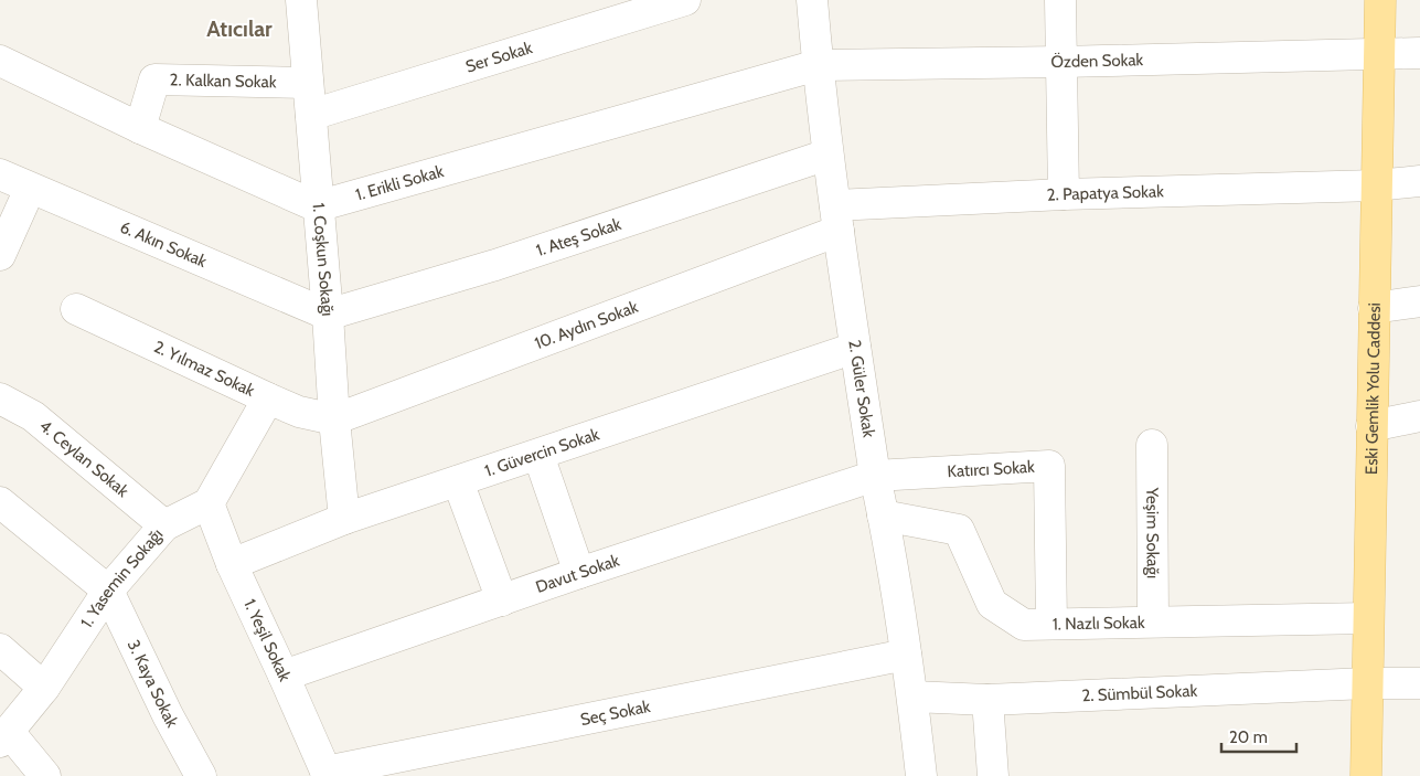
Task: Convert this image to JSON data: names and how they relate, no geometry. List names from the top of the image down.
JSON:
{
  "streets": {
    "main road": ["Eski Gemlik Yolu Caddesi"],
    "street": [
      "Ser Sokak",
      "Özden Sokak",
      "2. Kalkan Sokak",
      "1. Erikli Sokak",
      "2. Papatya Sokak",
      "1. Ateş Sokak",
      "6. Akın Sokak",
      "1. Coşkun Sokağı",
      "10. Aydın Sokak",
      "2. Yılmaz Sokak",
      "2. Güler Sokak",
      "1. Güvercin Sokak",
      "4. Ceylan Sokak",
      "Katırcı Sokak",
      "Yeşim Sokağı",
      "Davut Sokak",
      "1. Yasemin Sokağı",
      "1. Nazlı Sokak",
      "1. Yeşil Sokak",
      "3. Kaya Sokak",
      "2. Sümbül Sokak",
      "Seç Sokak"
    ]
  },
  "crossings": [
    ["Ser Sokak", "1. Coşkun Sokağı"],
    ["Özden Sokak", "1. Erikli Sokak"],
    ["Özden Sokak", "Eski Gemlik Yolu Caddesi"],
    ["Özden Sokak", "2. Güler Sokak"],
    ["2. Kalkan Sokak", "1. Coşkun Sokağı"],
    ["1. Erikli Sokak", "1. Coşkun Sokağı"],
    ["1. Erikli Sokak", "2. Güler Sokak"],
    ["2. Papatya Sokak", "10. Aydın Sokak"],
    ["2. Papatya Sokak", "Eski Gemlik Yolu Caddesi"],
    ["2. Papatya Sokak", "2. Güler Sokak"],
    ["1. Ateş Sokak", "6. Akın Sokak"],
    ["1. Ateş Sokak", "1. Coşkun Sokağı"],
    ["1. Ateş Sokak", "2. Güler Sokak"],
    ["6. Akın Sokak", "1. Coşkun Sokağı"],
    ["1. Coşkun Sokağı", "10. Aydın Sokak"],
    ["1. Coşkun Sokağı", "2. Yılmaz Sokak"],
    ["1. Coşkun Sokağı", "1. Güvercin Sokak"],
    ["10. Aydın Sokak", "2. Yılmaz Sokak"],
    ["10. Aydın Sokak", "2. Güler Sokak"],
    ["Eski Gemlik Yolu Caddesi", "1. Nazlı Sokak"],
    ["Eski Gemlik Yolu Caddesi", "2. Sümbül Sokak"],
    ["2. Güler Sokak", "1. Güvercin Sokak"],
    ["2. Güler Sokak", "Katırcı Sokak"],
    ["2. Güler Sokak", "Davut Sokak"],
    ["2. Güler Sokak", "1. Nazlı Sokak"],
    ["2. Güler Sokak", "2. Sümbül Sokak"],
    ["2. Güler Sokak", "Seç Sokak"],
    ["1. Güvercin Sokak", "1. Yeşil Sokak"],
    ["4. Ceylan Sokak", "1. Yasemin Sokağı"],
    ["Katırcı Sokak", "Davut Sokak"],
    ["Katırcı Sokak", "1. Nazlı Sokak"],
    ["Yeşim Sokağı", "1. Nazlı Sokak"],
    ["Davut Sokak", "1. Yeşil Sokak"],
    ["1. Yasemin Sokağı", "1. Yeşil Sokak"],
    ["1. Yasemin Sokağı", "3. Kaya Sokak"],
    ["1. Yeşil Sokak", "Seç Sokak"]
  ],
  "districts": ["Atıcılar"],
  "scale_bar": "20 m"
}
